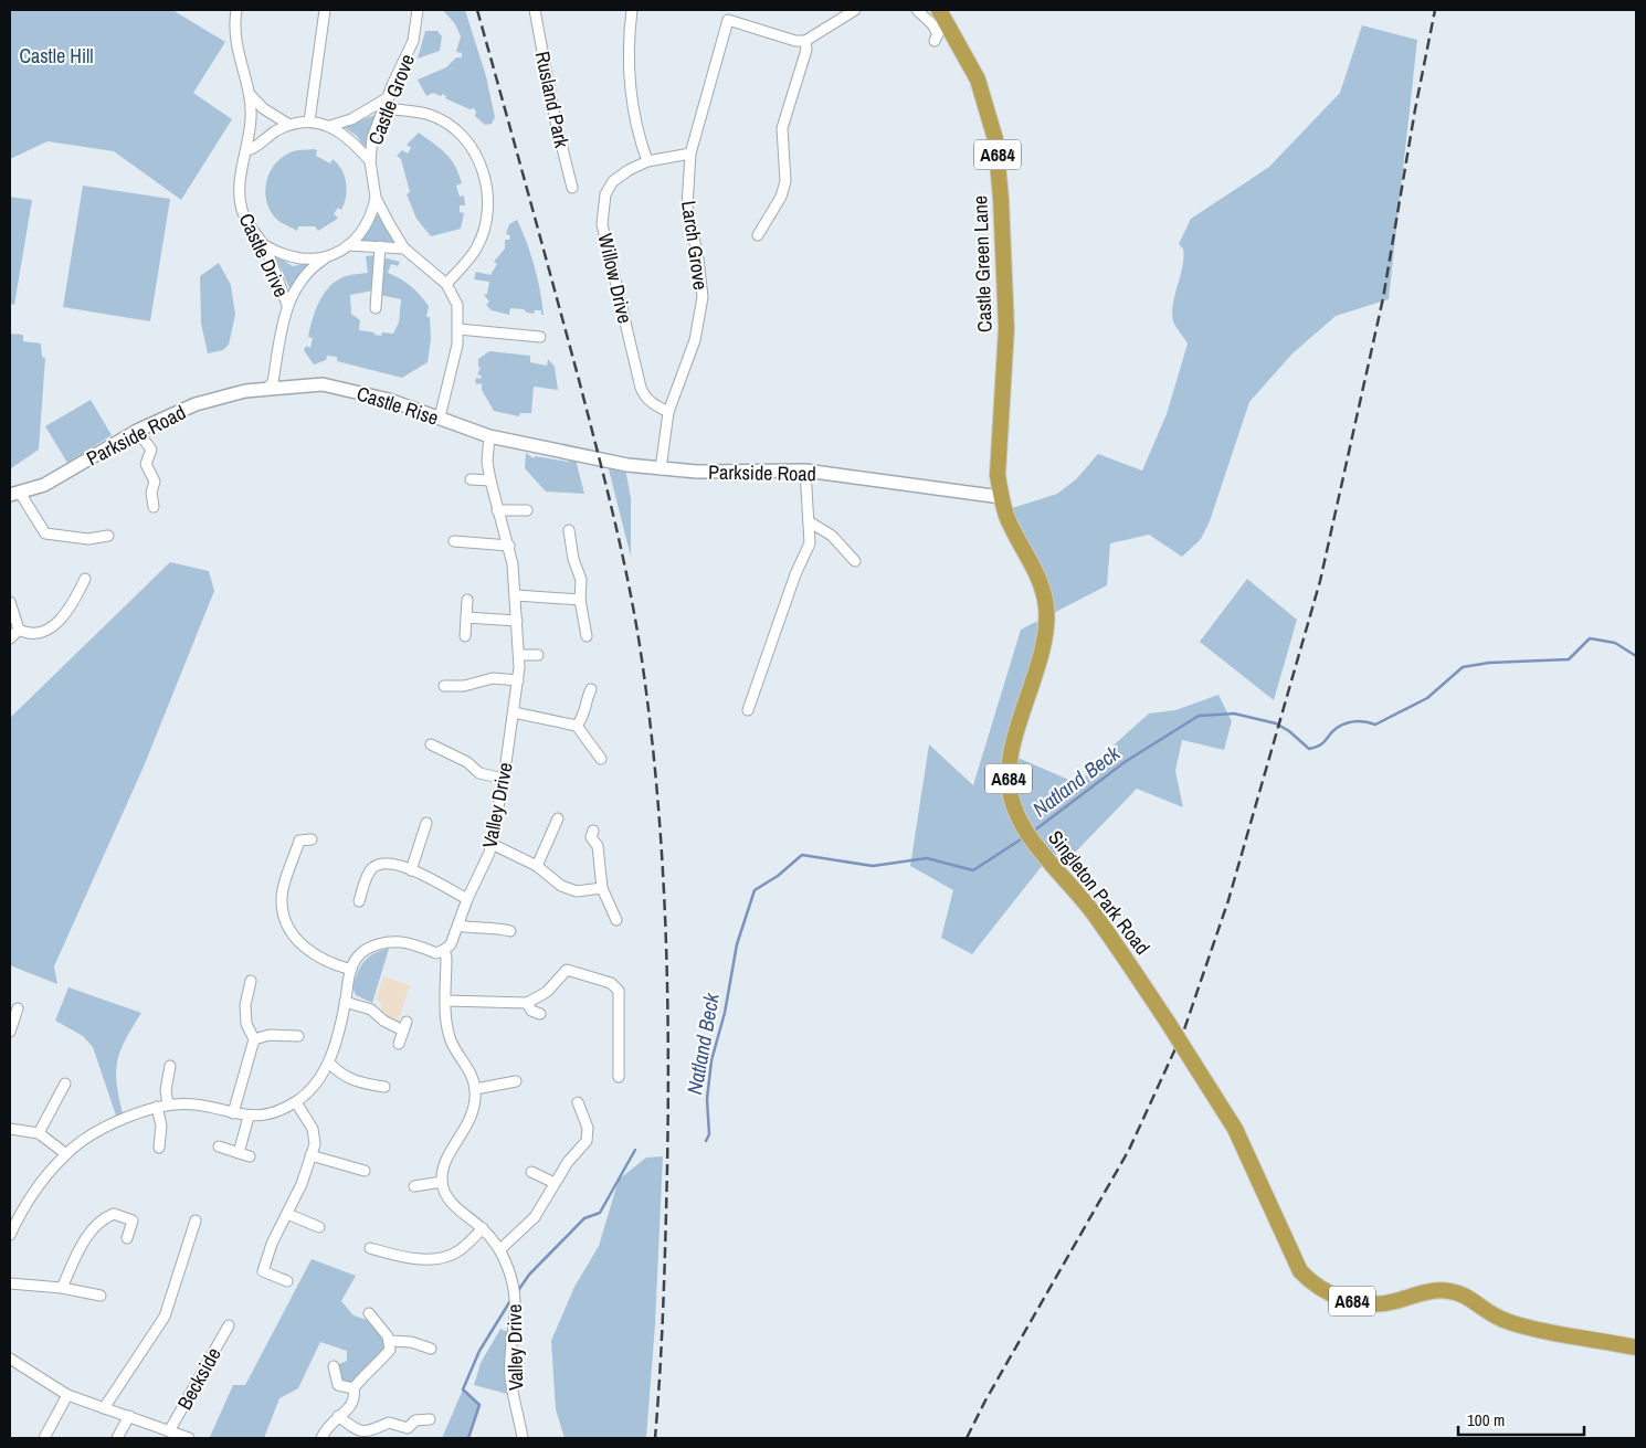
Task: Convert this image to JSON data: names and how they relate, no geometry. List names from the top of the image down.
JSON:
{
  "streets": {
    "highway": ["A684", "Castle Green Lane", "Singleton Park Road"],
    "street": [
      "Castle Grove",
      "Rusland Park",
      "Larch Grove",
      "Castle Drive",
      "Willow Drive",
      "Castle Rise",
      "Parkside Road",
      "Valley Drive",
      "Beckside"
    ]
  },
  "crossings": [
    ["Castle Grove", "Castle Drive"],
    ["Castle Grove", "Castle Rise"],
    ["Larch Grove", "Willow Drive"],
    ["Larch Grove", "Parkside Road"],
    ["Castle Drive", "Castle Rise"],
    ["Castle Drive", "Parkside Road"],
    ["Castle Green Lane", "Parkside Road"],
    ["Castle Green Lane", "Singleton Park Road"],
    ["Castle Rise", "Parkside Road"],
    ["Castle Rise", "Valley Drive"],
    ["Parkside Road", "Singleton Park Road"]
  ],
  "water": ["Natland Beck"],
  "parks": ["Castle Hill"],
  "scale_bar": "100 m"
}
